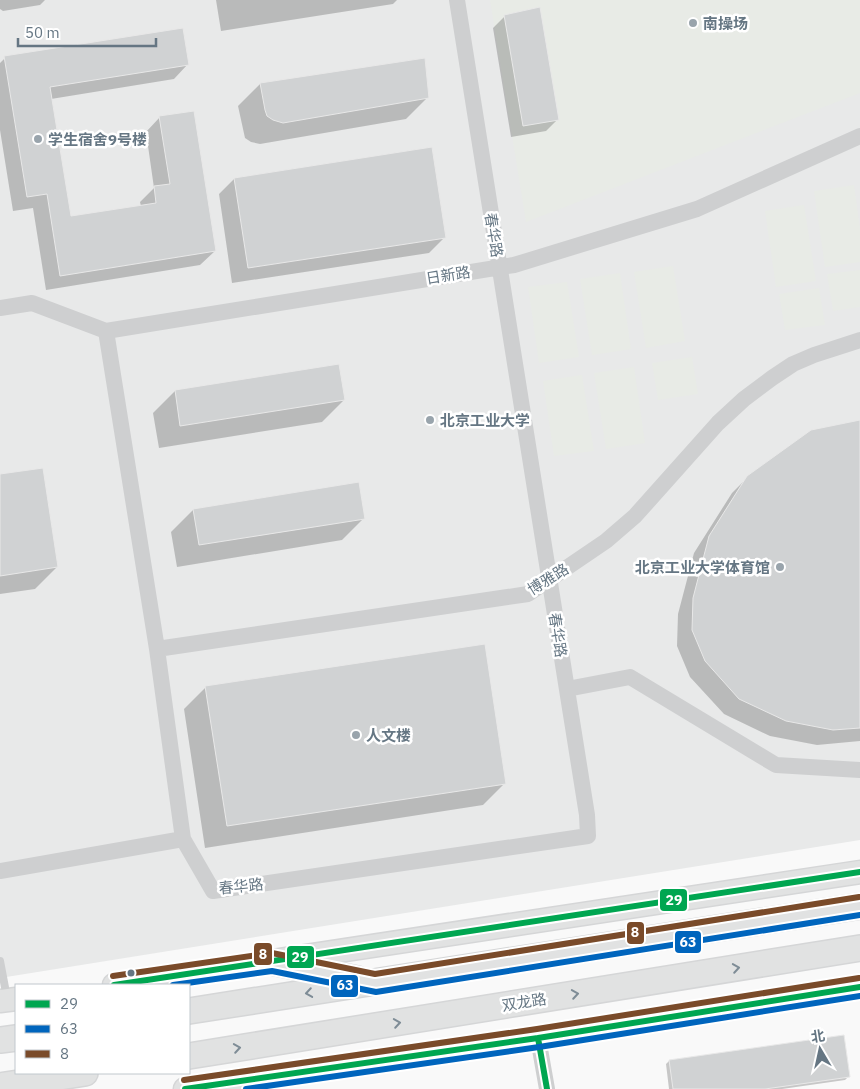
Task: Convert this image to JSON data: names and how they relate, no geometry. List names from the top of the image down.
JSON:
{
  "streets": {
    "main road": ["双龙路"],
    "street": ["春华路", "日新路", "博雅路"]
  },
  "crossings": [
    ["春华路", "日新路"],
    ["春华路", "博雅路"]
  ],
  "places": [
    "南操场",
    "学生宿舍9号楼",
    "北京工业大学",
    "北京工业大学体育馆",
    "人文楼"
  ],
  "lines": ["transit line 29", "transit line 8", "transit line 63"],
  "legend": ["29", "63", "8"],
  "scale_bar": "50 m",
  "north": "top"
}
